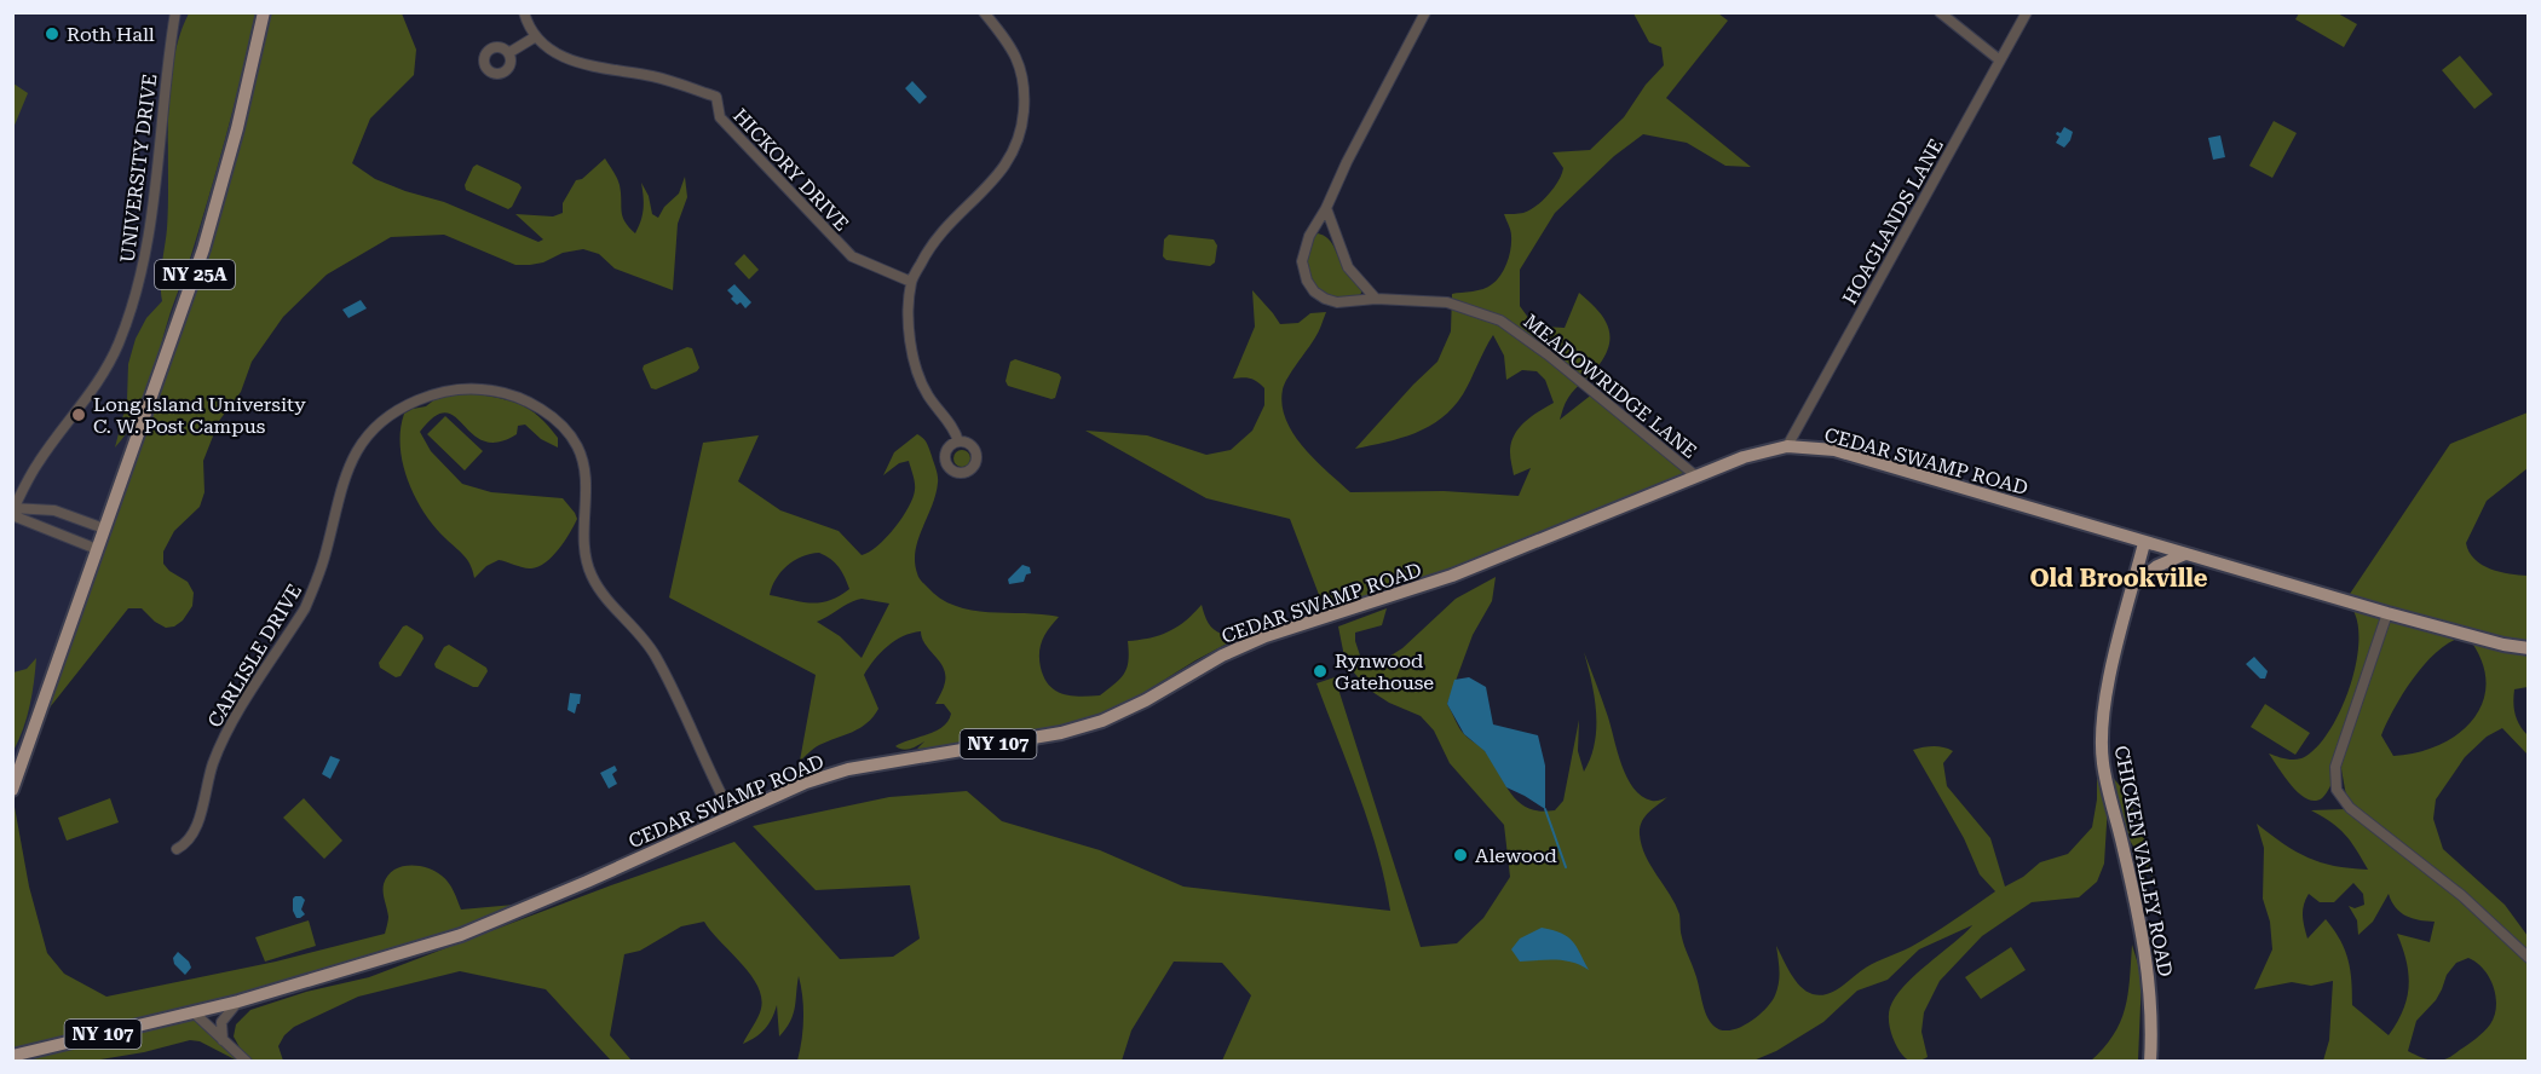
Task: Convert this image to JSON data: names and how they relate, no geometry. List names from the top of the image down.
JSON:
{
  "streets": {
    "main road": [
      "NY 25A",
      "CEDAR SWAMP ROAD",
      "NY 107",
      "CHICKEN VALLEY ROAD"
    ],
    "street": [
      "UNIVERSITY DRIVE",
      "HICKORY DRIVE",
      "HOAGLANDS LANE",
      "MEADOWRIDGE LANE",
      "CARLISLE DRIVE"
    ]
  },
  "crossings": [
    ["HOAGLANDS LANE", "CEDAR SWAMP ROAD"],
    ["MEADOWRIDGE LANE", "CEDAR SWAMP ROAD"],
    ["CEDAR SWAMP ROAD", "CARLISLE DRIVE"],
    ["CEDAR SWAMP ROAD", "CHICKEN VALLEY ROAD"]
  ],
  "districts": ["Old Brookville"],
  "places": [
    "Roth Hall",
    "Long Island University C. W. Post Campus",
    "Rynwood Gatehouse",
    "Alewood"
  ]
}
